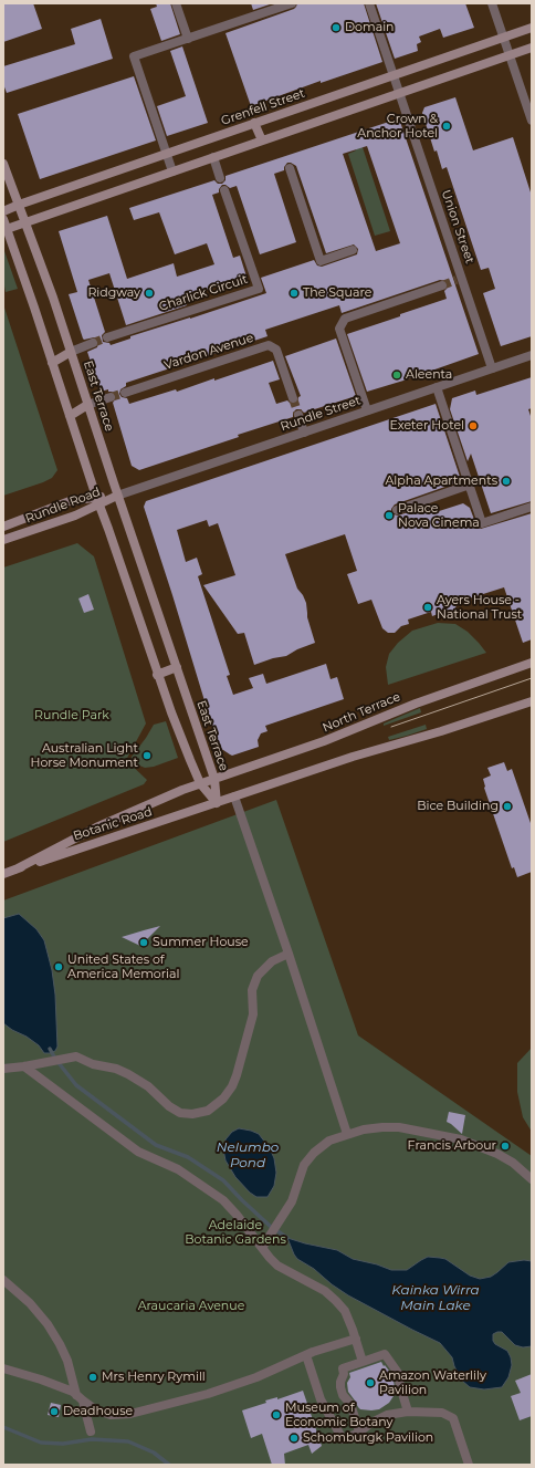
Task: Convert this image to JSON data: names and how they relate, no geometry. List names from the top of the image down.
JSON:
{
  "streets": {
    "main road": [
      "Grenfell Street",
      "East Terrace",
      "Rundle Road",
      "North Terrace",
      "Botanic Road"
    ],
    "street": [
      "Union Street",
      "Charlick Circuit",
      "Vardon Avenue",
      "Rundle Street"
    ]
  },
  "crossings": [
    ["Grenfell Street", "Union Street"],
    ["Grenfell Street", "East Terrace"],
    ["Union Street", "Rundle Street"],
    ["East Terrace", "Rundle Street"],
    ["East Terrace", "Rundle Road"],
    ["East Terrace", "North Terrace"],
    ["East Terrace", "Botanic Road"],
    ["Rundle Street", "Rundle Road"],
    ["North Terrace", "Botanic Road"]
  ],
  "water": ["Nelumbo Pond", "Kainka Wirra Main Lake"],
  "parks": ["Rundle Park", "Adelaide Botanic Gardens", "Araucaria Avenue"],
  "places": [
    "Domain",
    "Crown & Anchor Hotel",
    "Ridgway",
    "The Square",
    "Aleenta",
    "Exeter Hotel",
    "Alpha Apartments",
    "Palace Nova Cinema",
    "Ayers House - National Trust",
    "Australian Light Horse Monument",
    "Bice Building",
    "Summer House",
    "United States of America Memorial",
    "Francis Arbour",
    "Mrs Henry Rymill",
    "Amazon Waterlily Pavilion",
    "Deadhouse",
    "Museum of Economic Botany",
    "Schomburgk Pavilion"
  ]
}
